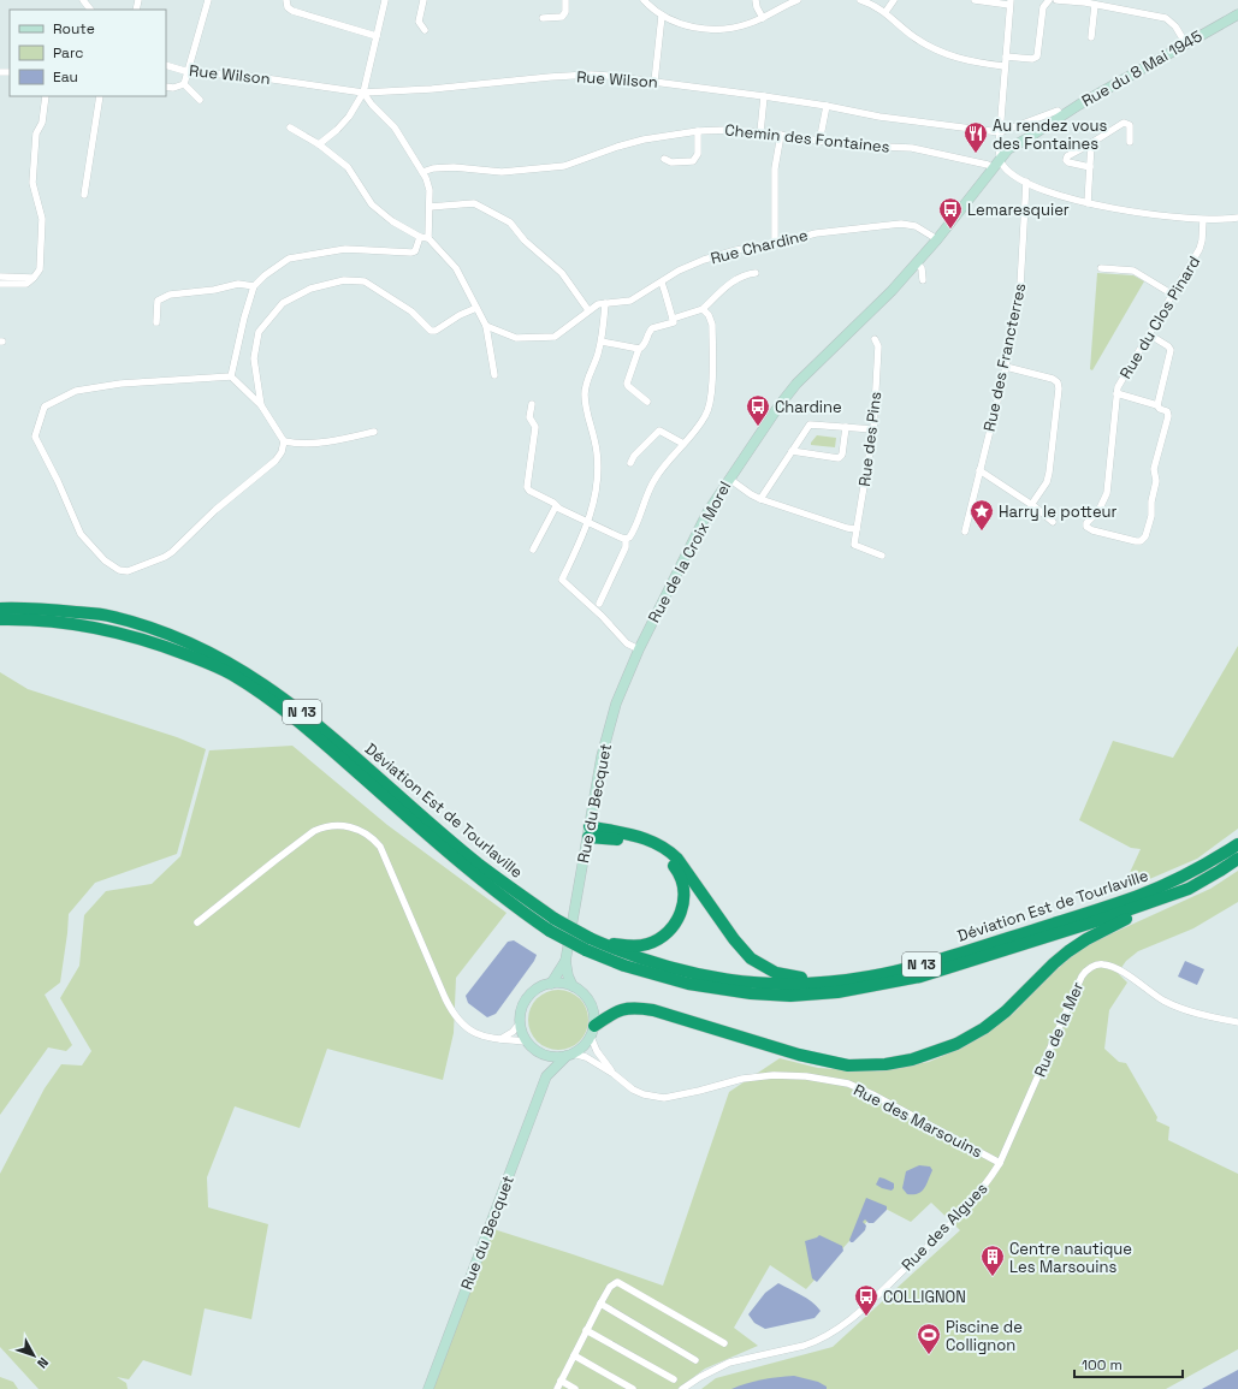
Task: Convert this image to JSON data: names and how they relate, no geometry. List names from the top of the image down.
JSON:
{
  "streets": {
    "highway": ["N 13", "Déviation Est de Tourlaville"],
    "main road": ["Rue du 8 Mai 1945", "Rue de la Croix Morel", "Rue du Becquet"],
    "street": [
      "Rue Wilson",
      "Chemin des Fontaines",
      "Rue Chardine",
      "Rue du Clos Pinard",
      "Rue des Francterres",
      "Rue des Pins",
      "Rue de la Mer",
      "Rue des Marsouins",
      "Rue des Algues"
    ]
  },
  "crossings": [
    ["Rue du 8 Mai 1945", "Rue Wilson"],
    ["Rue du 8 Mai 1945", "Rue de la Croix Morel"],
    ["Chemin des Fontaines", "Rue de la Croix Morel"],
    ["Rue Chardine", "Rue de la Croix Morel"],
    ["Rue de la Croix Morel", "Rue du Becquet"],
    ["Rue du Becquet", "Rue des Marsouins"],
    ["Rue de la Mer", "Rue des Marsouins"],
    ["Rue de la Mer", "Rue des Algues"],
    ["Rue des Marsouins", "Rue des Algues"]
  ],
  "places": {
    "restaurant": ["Au rendez vous des Fontaines"],
    "bus stop": ["Lemaresquier", "Chardine", "COLLIGNON"],
    "place": ["Harry le potteur"],
    "building": ["Centre nautique Les Marsouins"],
    "sports": ["Piscine de Collignon"]
  },
  "legend": ["Route", "Parc", "Eau"],
  "scale_bar": "100 m",
  "north": "bottom right"
}
